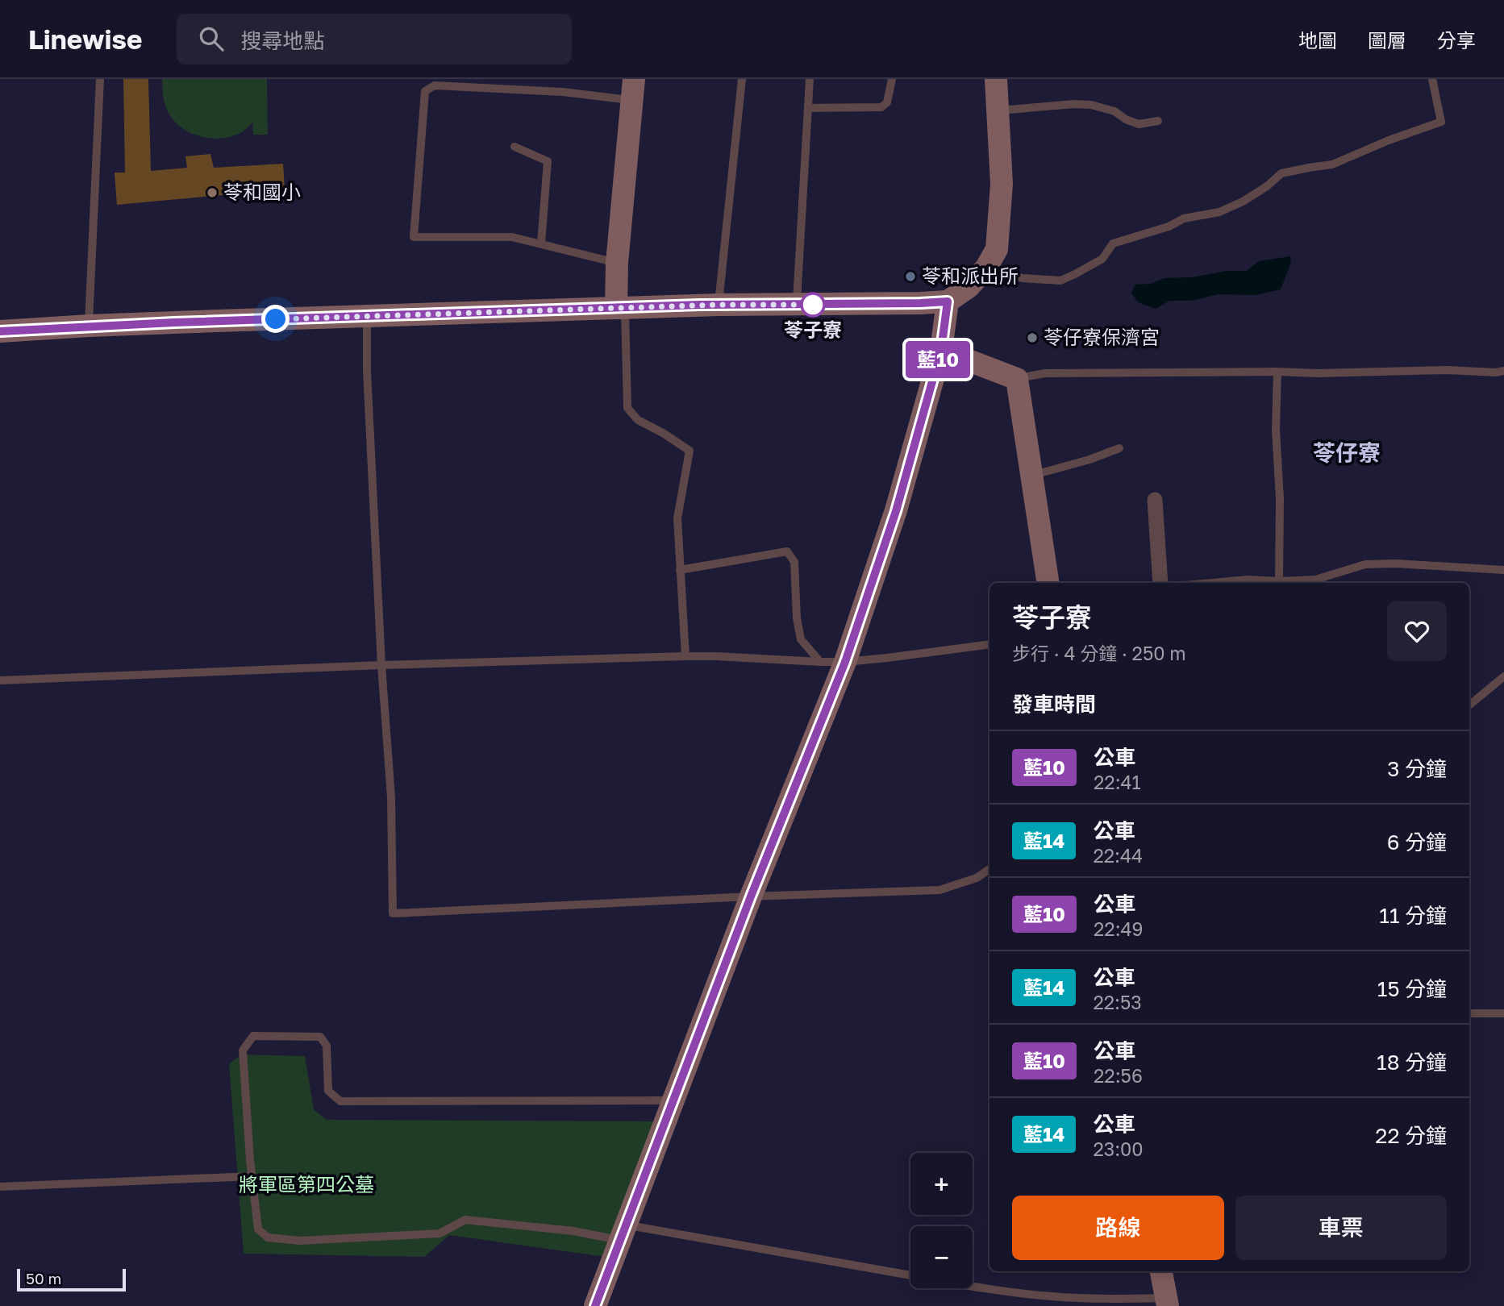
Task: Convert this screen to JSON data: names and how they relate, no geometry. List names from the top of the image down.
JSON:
{
  "districts": ["苓仔寮"],
  "parks": ["將軍區第四公墓"],
  "places": [
    "苓和國小",
    "苓和派出所",
    "苓子寮",
    "苓仔寮保濟宮"
  ],
  "lines": ["bus line 藍10"],
  "scale_bar": "50 m",
  "page": {
    "header": "Linewise",
    "search": "搜尋地點",
    "nav": ["地圖", "圖層", "分享"],
    "on_map": "藍10",
    "heading": [
      ["苓子寮", "步行 · 4 分鐘 · 250 m"],
      "發車時間"
    ],
    "list": [
      {
        "mark": "藍10",
        "name": "公車",
        "note": "22:41",
        "value": "3 分鐘"
      },
      {
        "mark": "藍14",
        "name": "公車",
        "note": "22:44",
        "value": "6 分鐘"
      },
      {
        "mark": "藍10",
        "name": "公車",
        "note": "22:49",
        "value": "11 分鐘"
      },
      {
        "mark": "藍14",
        "name": "公車",
        "note": "22:53",
        "value": "15 分鐘"
      },
      {
        "mark": "藍10",
        "name": "公車",
        "note": "22:56",
        "value": "18 分鐘"
      },
      {
        "mark": "藍14",
        "name": "公車",
        "note": "23:00",
        "value": "22 分鐘"
      }
    ],
    "map_buttons": ["+", "−"],
    "buttons": ["路線", "車票"],
    "scale": "50 m"
  }
}
